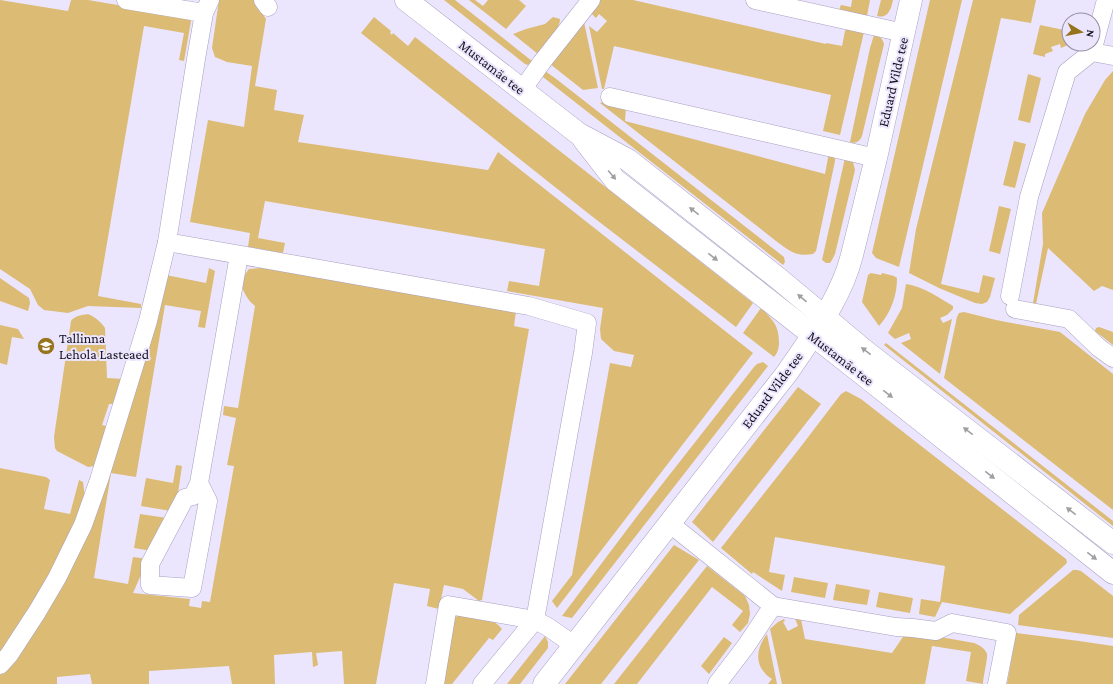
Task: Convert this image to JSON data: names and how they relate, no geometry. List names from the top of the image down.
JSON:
{
  "streets": {
    "main road": ["Mustamäe tee", "Eduard Vilde tee"]
  },
  "crossings": [
    ["Mustamäe tee", "Eduard Vilde tee"]
  ],
  "places": {
    "school or university": ["Tallinna Lehola Lasteaed"]
  },
  "north": "right"
}
